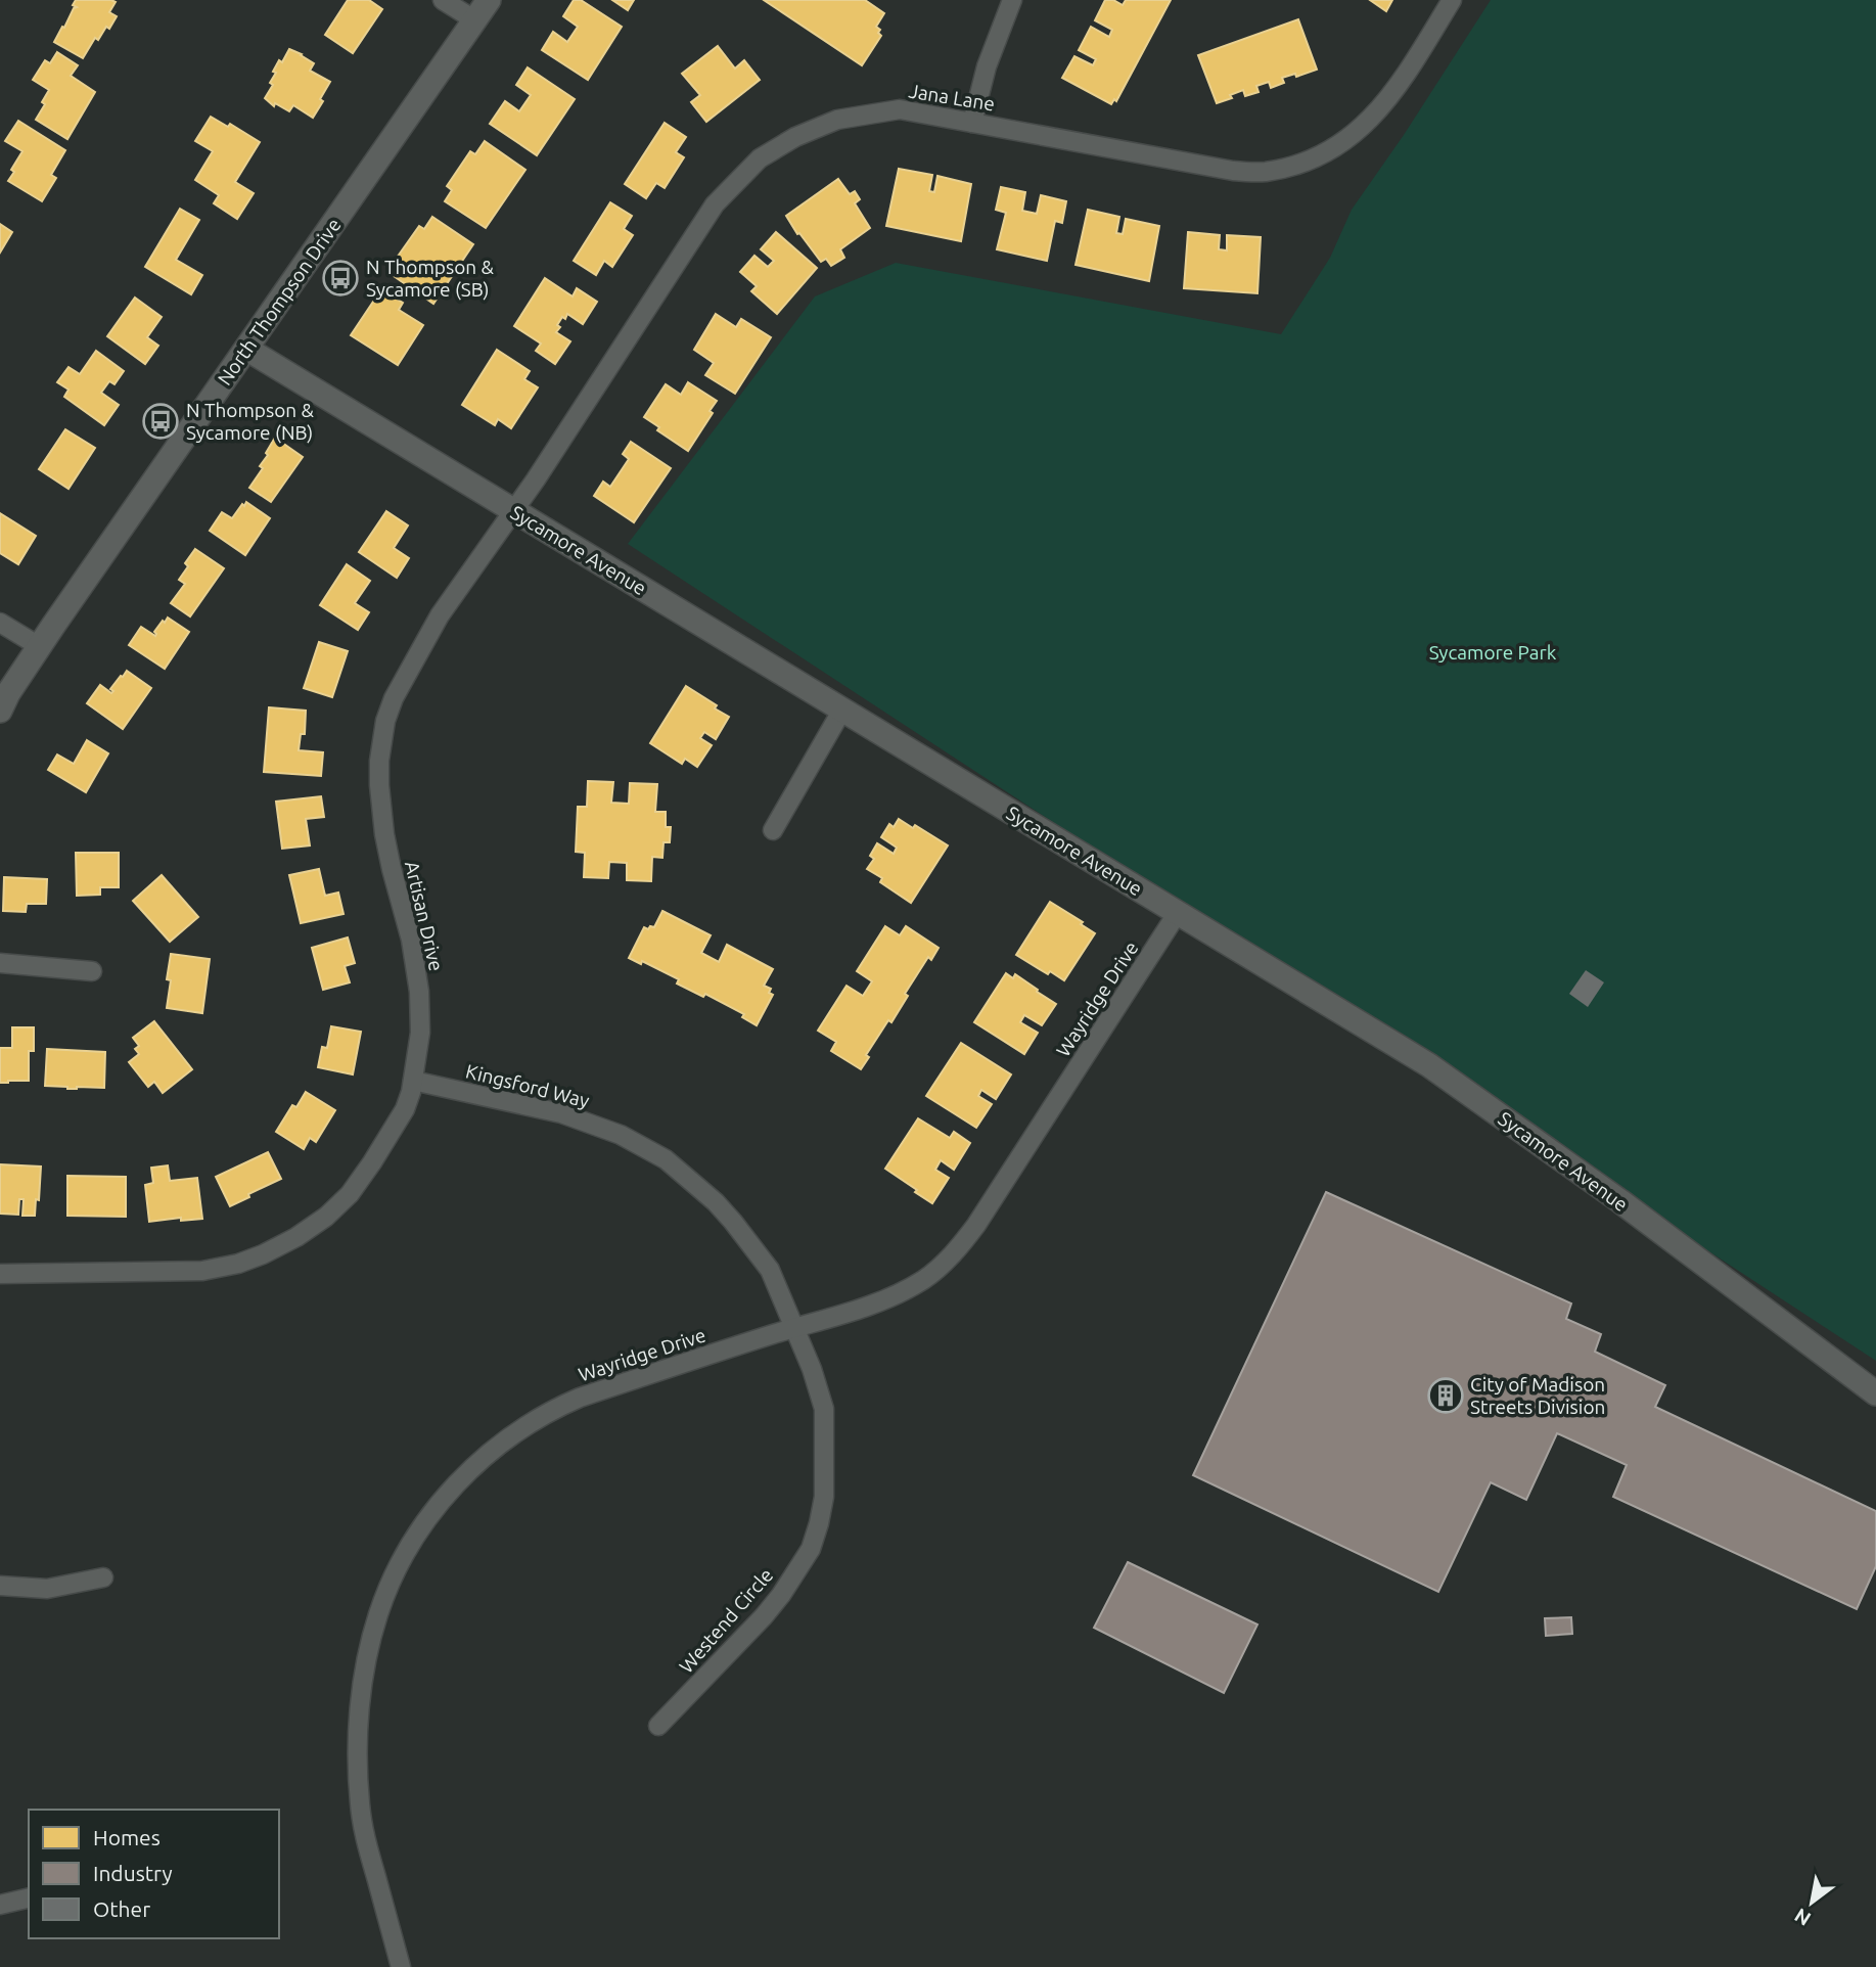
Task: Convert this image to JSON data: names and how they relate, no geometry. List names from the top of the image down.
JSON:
{
  "streets": {
    "street": [
      "Jana Lane",
      "North Thompson Drive",
      "Sycamore Avenue",
      "Artisan Drive",
      "Wayridge Drive",
      "Kingsford Way",
      "Westend Circle"
    ]
  },
  "crossings": [
    ["Jana Lane", "Sycamore Avenue"],
    ["Jana Lane", "Artisan Drive"],
    ["North Thompson Drive", "Sycamore Avenue"],
    ["Sycamore Avenue", "Artisan Drive"],
    ["Sycamore Avenue", "Wayridge Drive"],
    ["Artisan Drive", "Kingsford Way"],
    ["Wayridge Drive", "Kingsford Way"],
    ["Wayridge Drive", "Westend Circle"],
    ["Kingsford Way", "Westend Circle"]
  ],
  "parks": ["Sycamore Park"],
  "places": {
    "bus stop": ["N Thompson & Sycamore (SB)", "N Thompson & Sycamore (NB)"],
    "building": ["City of Madison Streets Division"]
  },
  "legend": ["Homes", "Industry", "Other"],
  "north": "bottom left"
}
